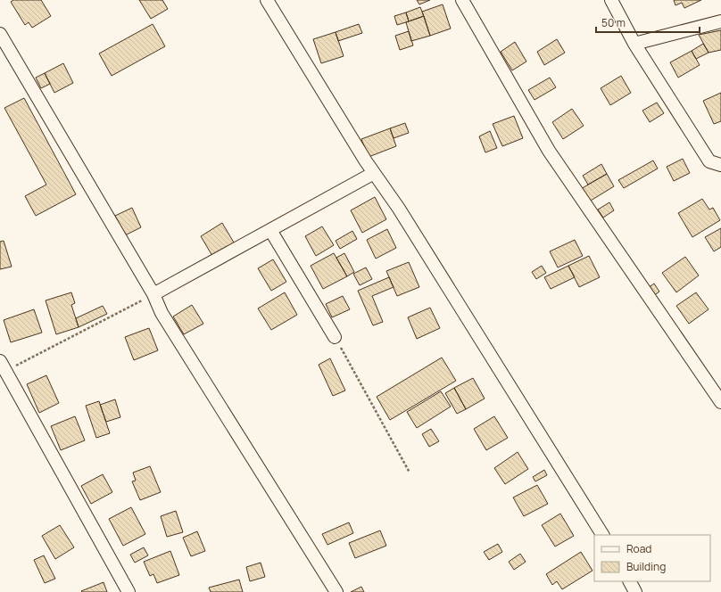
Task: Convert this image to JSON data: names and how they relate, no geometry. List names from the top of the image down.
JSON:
{
  "legend": ["Road", "Building"],
  "scale_bar": "50 m"
}
